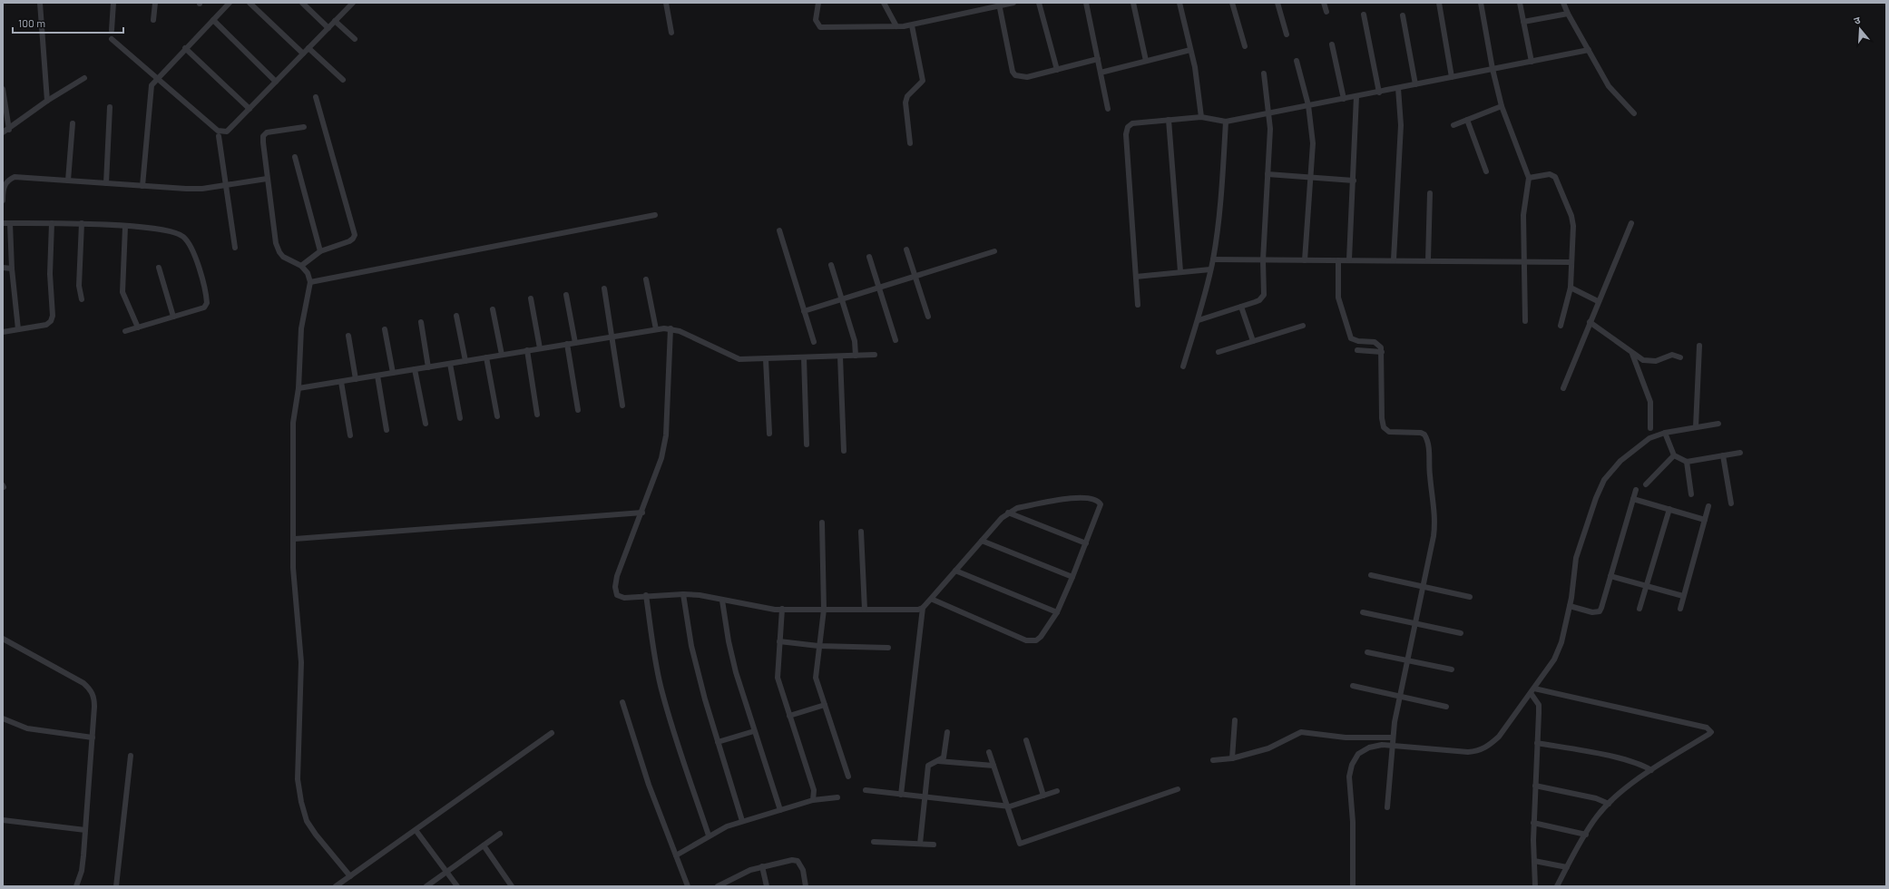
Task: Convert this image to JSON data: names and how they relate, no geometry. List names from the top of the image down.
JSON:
{
  "scale_bar": "100 m",
  "north": "top"
}
